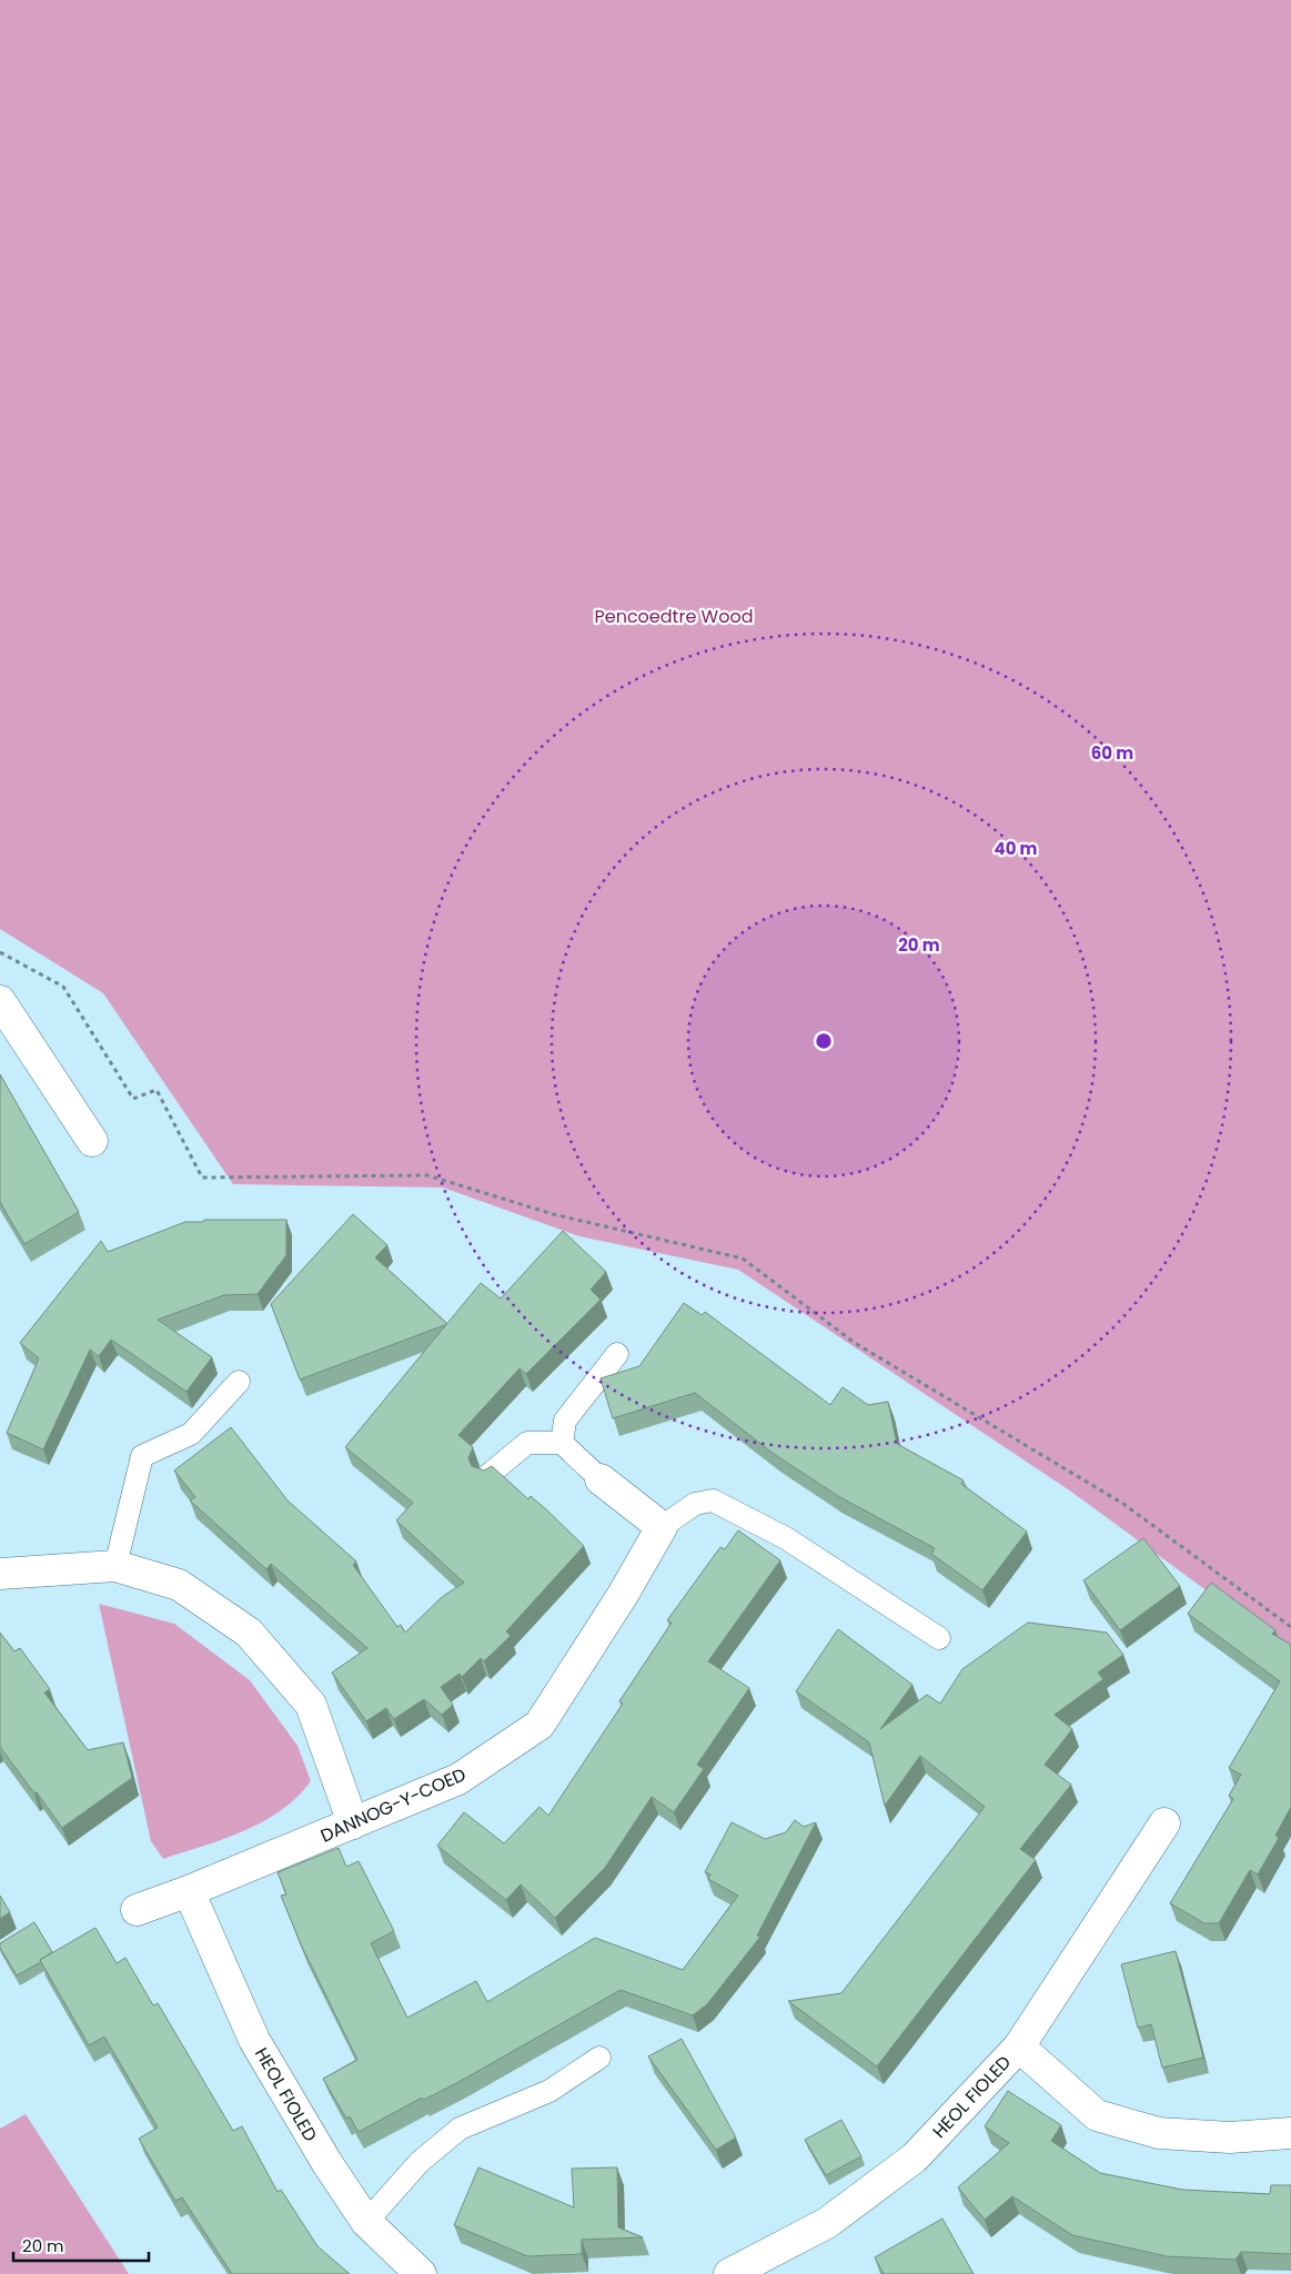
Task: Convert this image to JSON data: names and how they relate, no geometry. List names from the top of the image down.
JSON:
{
  "streets": {
    "street": ["DANNOG-Y-COED", "HEOL FIOLED"]
  },
  "crossings": [
    ["DANNOG-Y-COED", "HEOL FIOLED"]
  ],
  "parks": ["Pencoedtre Wood"],
  "scale_bar": "20 m",
  "rings": ["60 m", "40 m", "20 m"]
}
